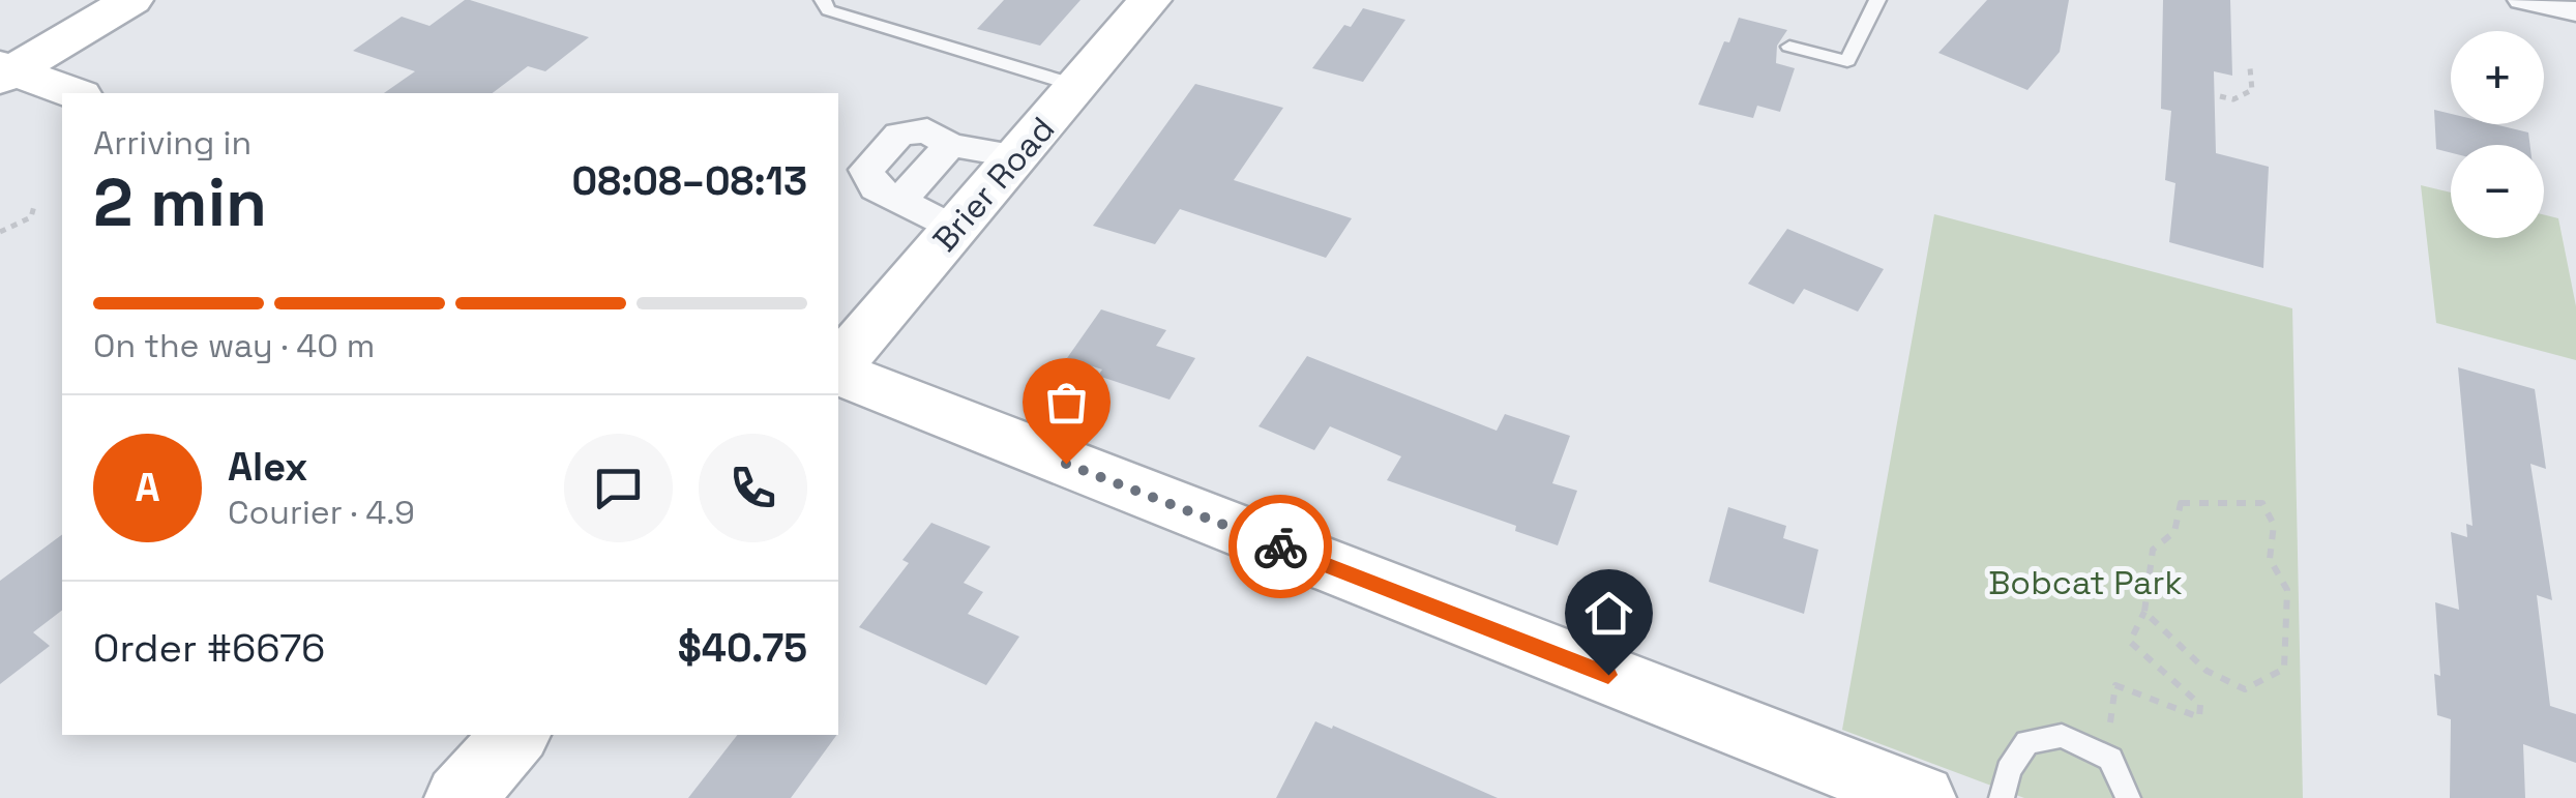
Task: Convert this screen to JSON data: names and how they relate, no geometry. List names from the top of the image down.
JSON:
{
  "streets": {
    "street": ["Brier Road"]
  },
  "parks": ["Bobcat Park"],
  "page": {
    "map_buttons": ["+", "−"],
    "heading": ["2 min", "Arriving in", "08:08–08:13"],
    "panel": [
      "Alex",
      "Courier · 4.9",
      "Order #6676",
      "$40.75"
    ],
    "bar": "On the way · 40 m",
    "round": "A"
  }
}
